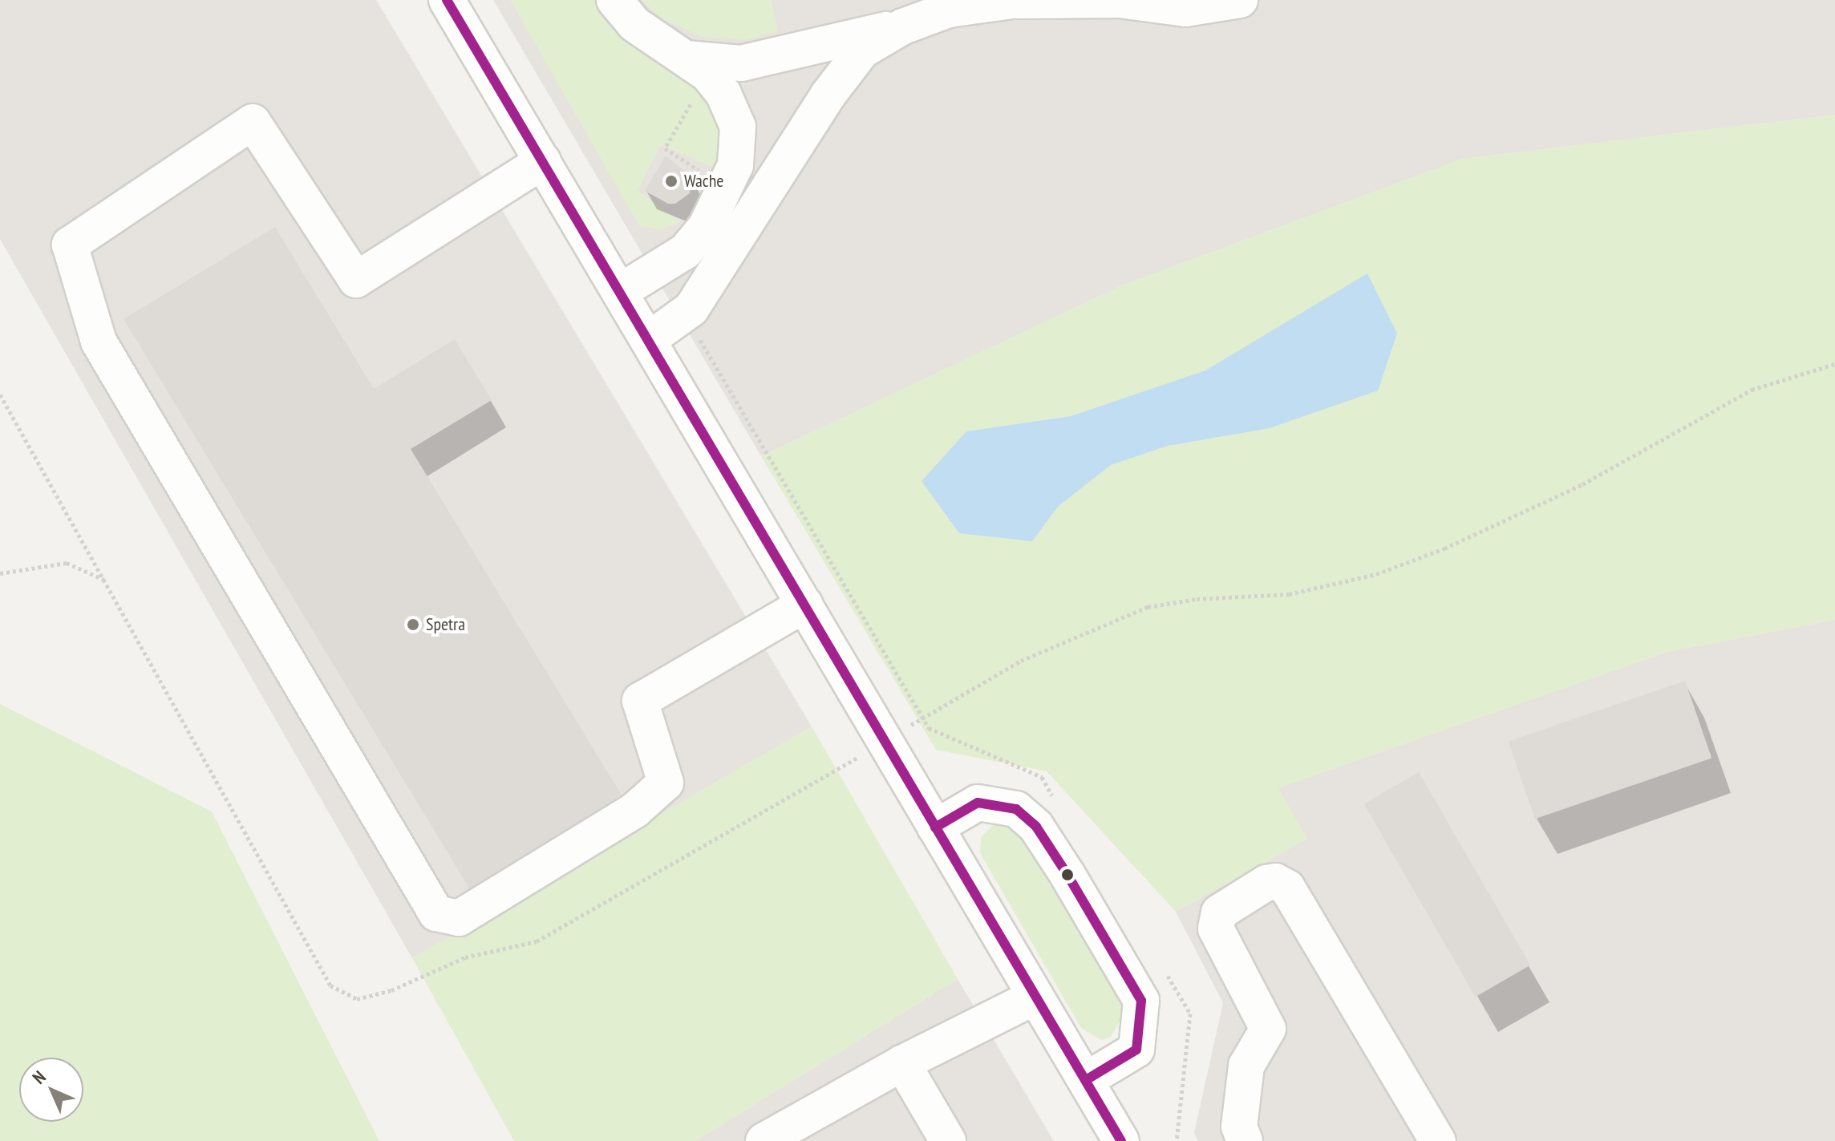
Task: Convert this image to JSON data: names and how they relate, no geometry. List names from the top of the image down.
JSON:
{
  "places": ["Wache", "Spetra"],
  "north": "top left"
}
